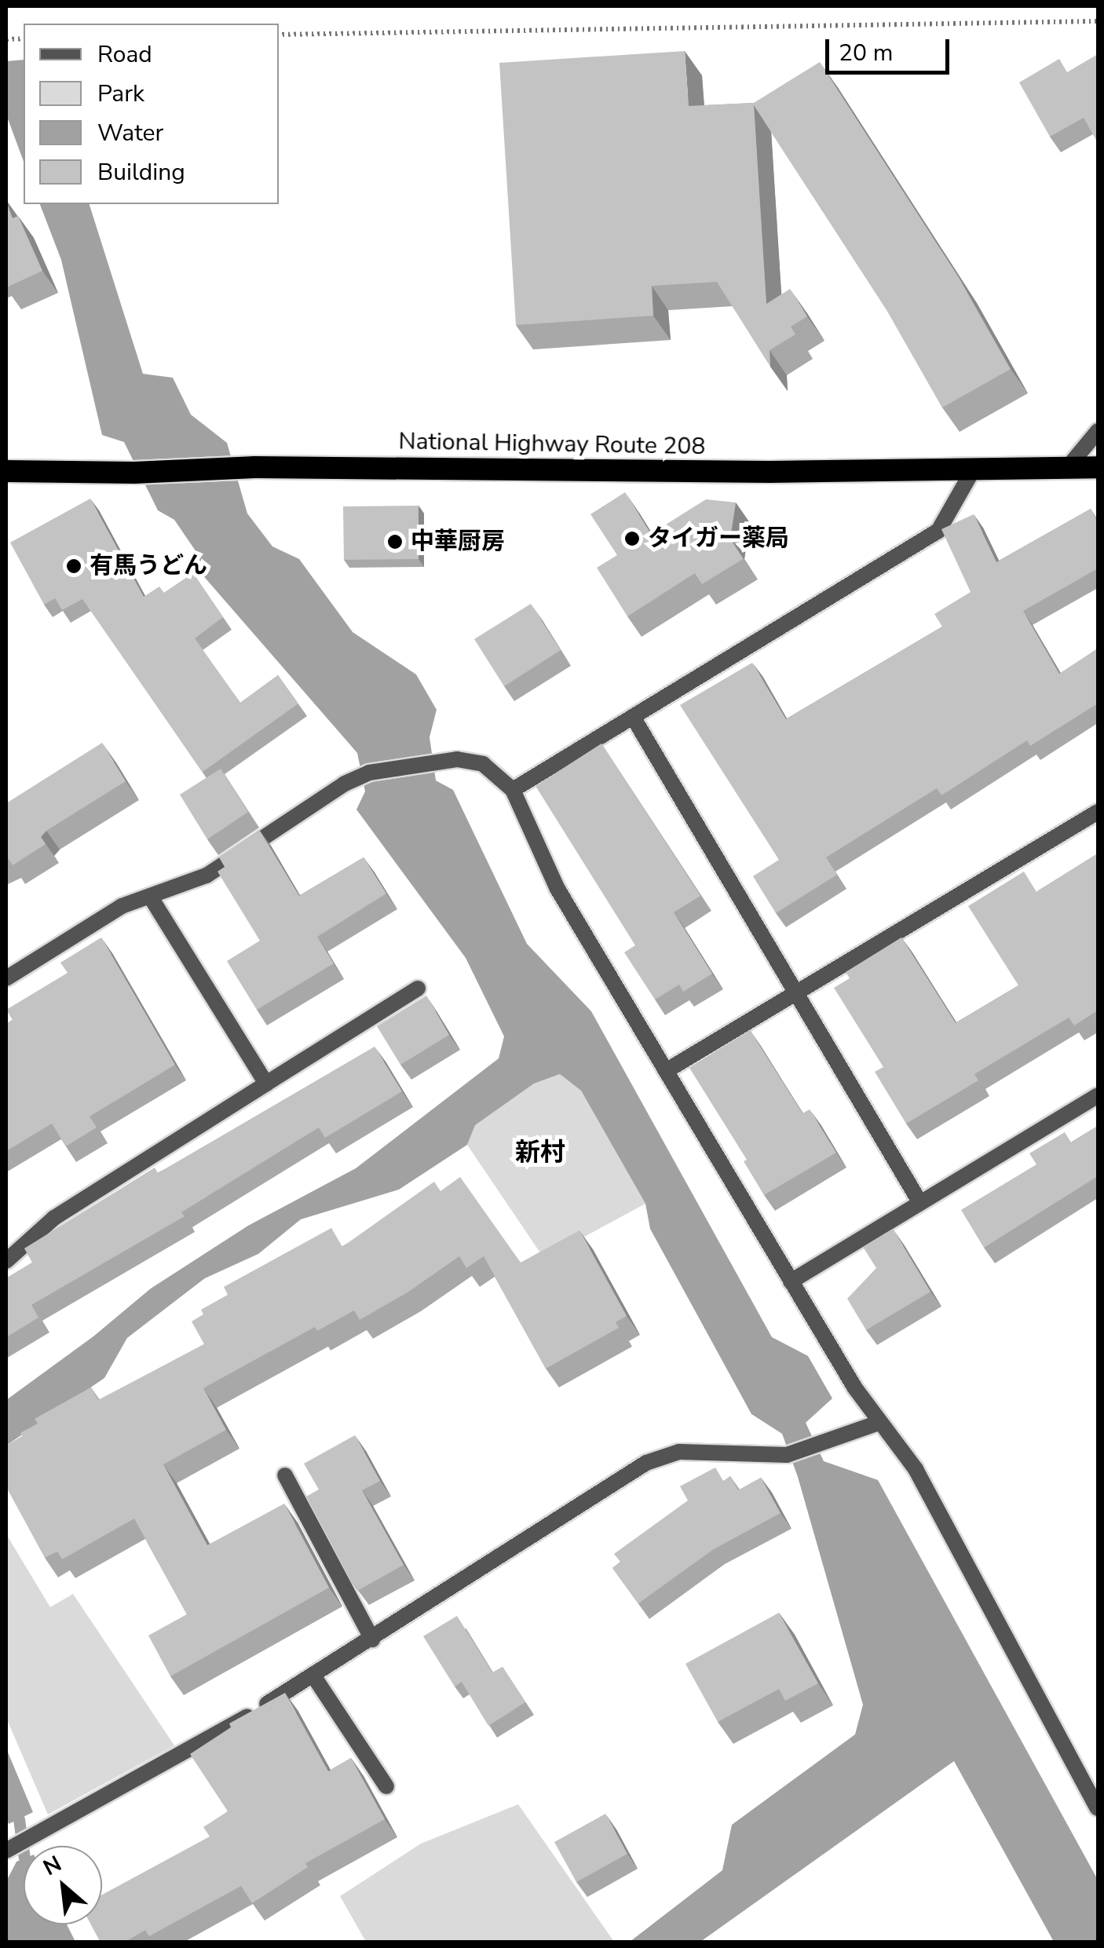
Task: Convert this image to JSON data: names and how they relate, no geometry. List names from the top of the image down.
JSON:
{
  "streets": {
    "highway": ["National Highway Route 208"]
  },
  "districts": ["新村"],
  "places": ["タイガー薬局", "中華厨房", "有馬うどん"],
  "legend": [
    "Road",
    "Park",
    "Water",
    "Building"
  ],
  "scale_bar": "20 m",
  "north": "top left"
}
